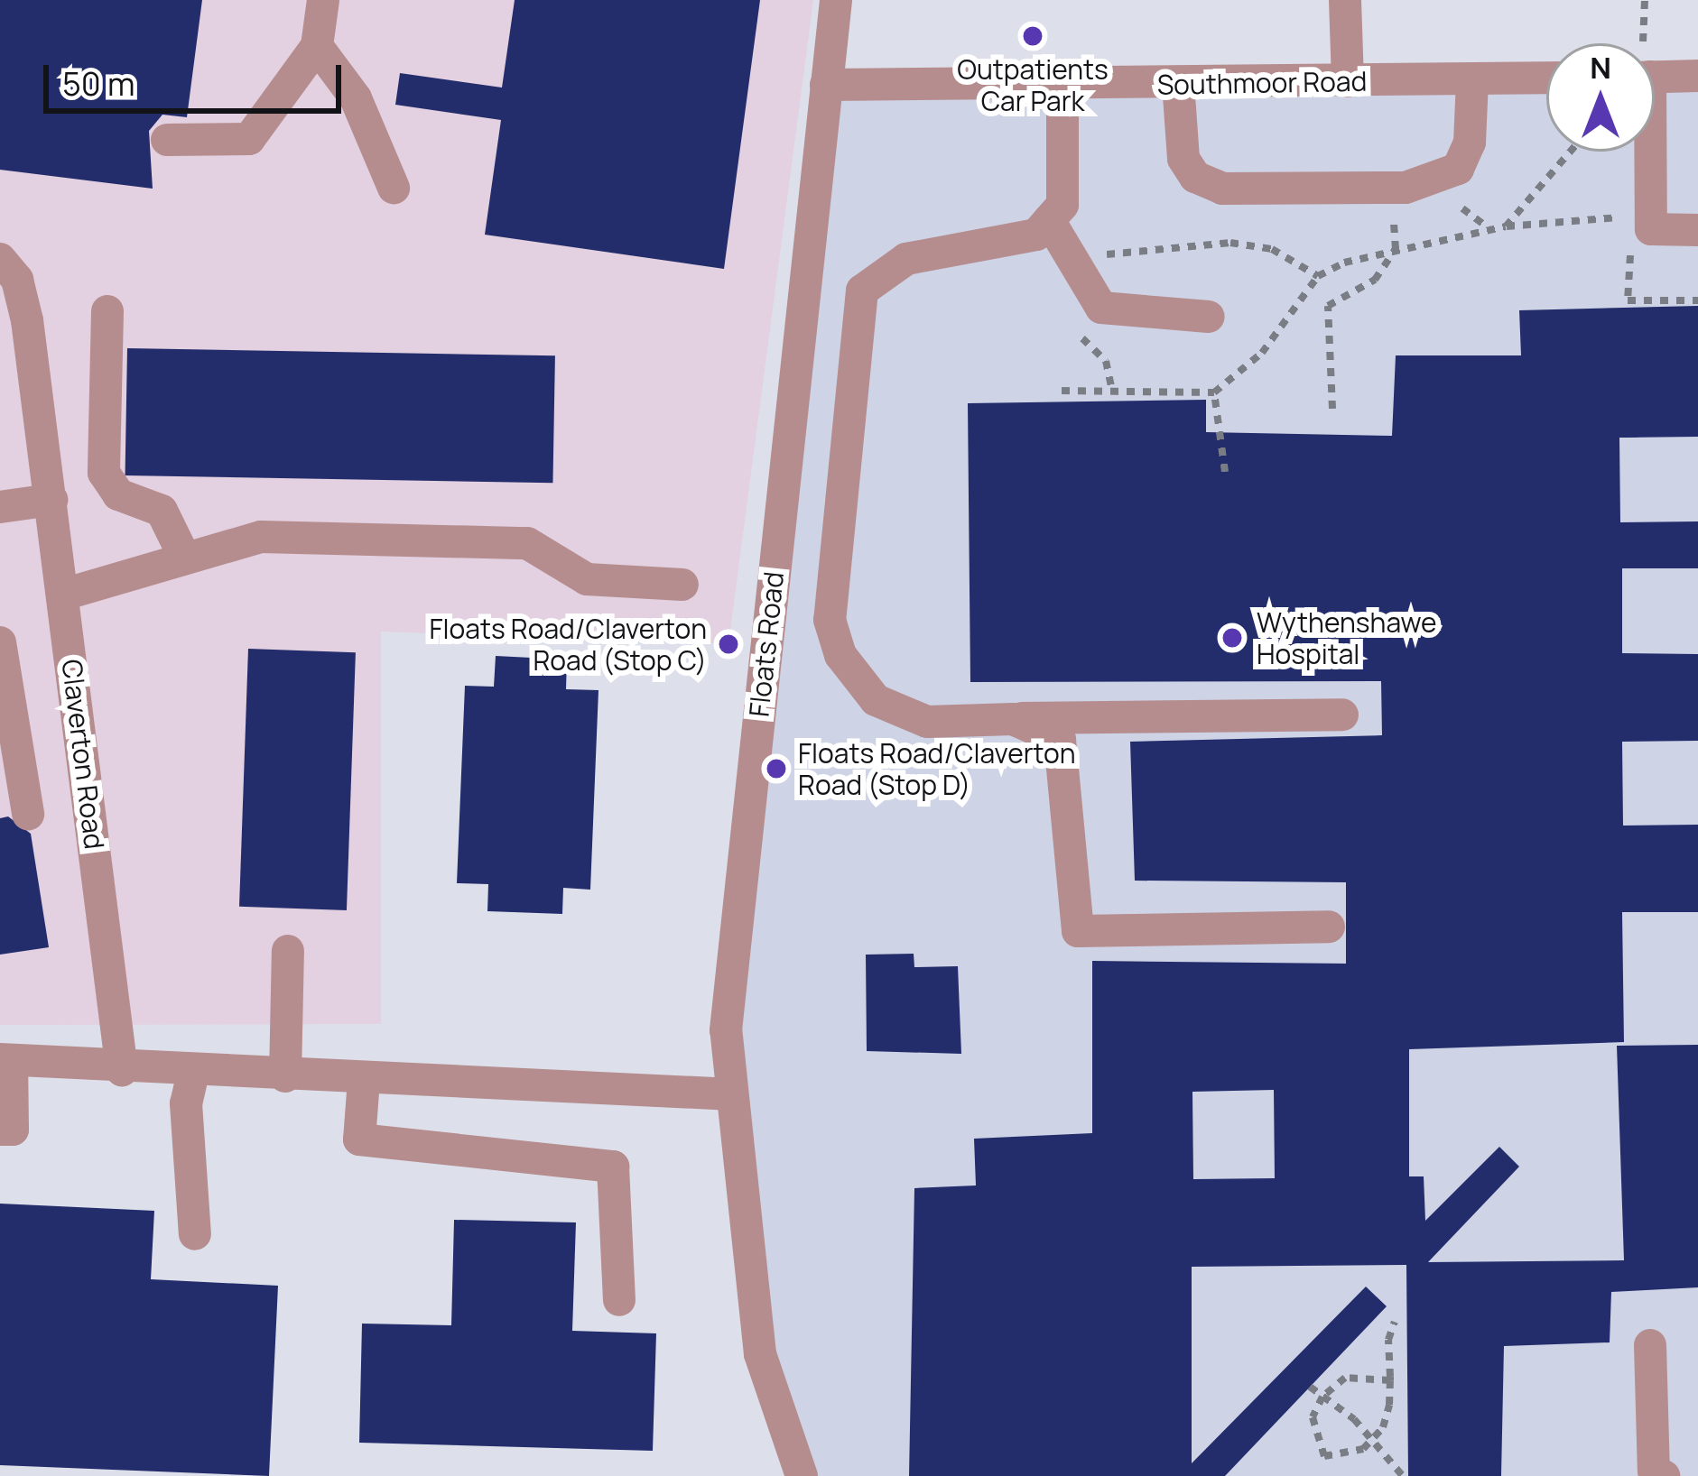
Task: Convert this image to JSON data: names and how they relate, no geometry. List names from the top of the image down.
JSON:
{
  "streets": {
    "street": ["Southmoor Road", "Floats Road", "Claverton Road"]
  },
  "crossings": [
    ["Southmoor Road", "Floats Road"]
  ],
  "places": [
    "Outpatients Car Park",
    "Wythenshawe Hospital",
    "Floats Road/Claverton Road (Stop C)",
    "Floats Road/Claverton Road (Stop D)"
  ],
  "scale_bar": "50 m",
  "north": "top"
}
